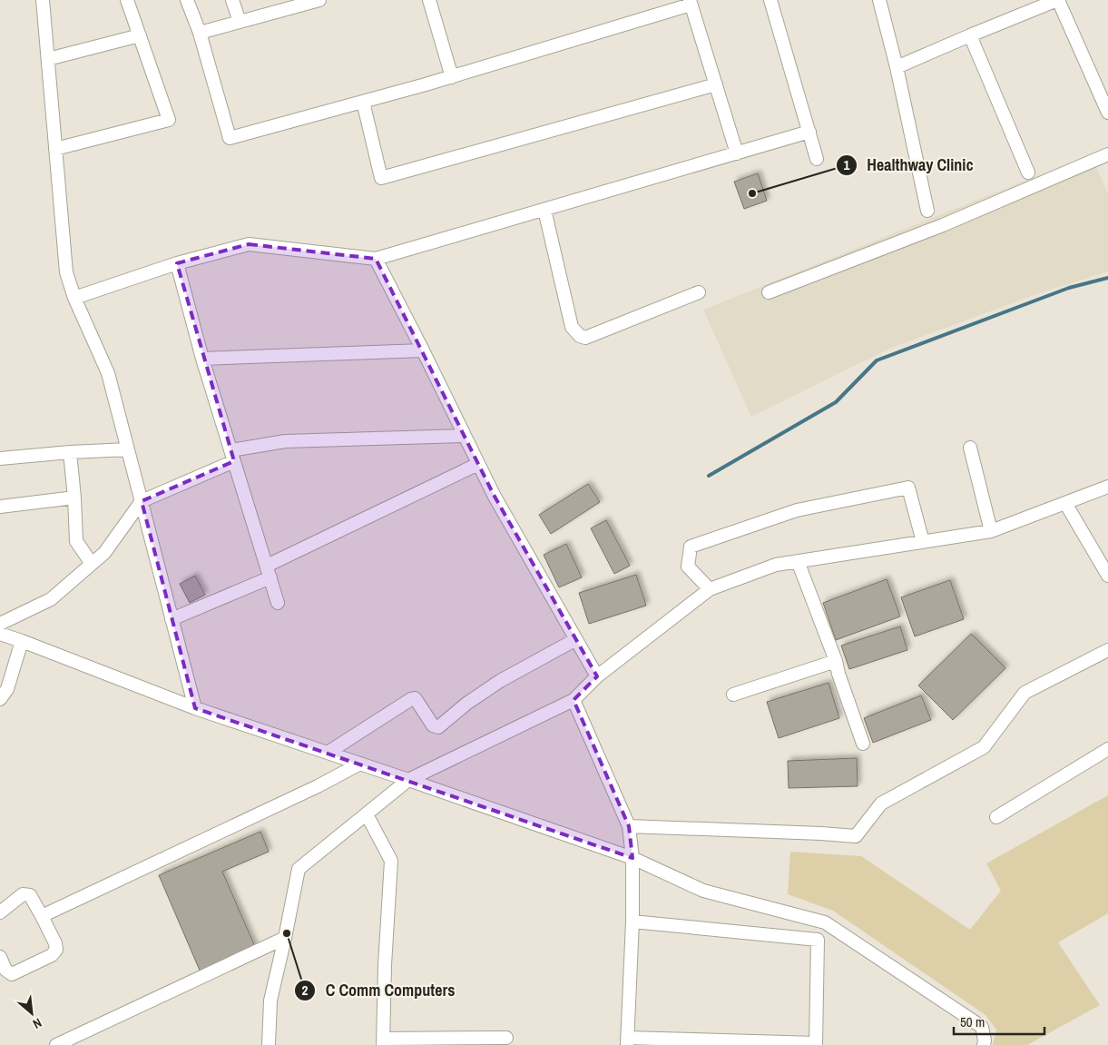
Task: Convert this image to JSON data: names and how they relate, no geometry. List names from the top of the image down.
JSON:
{
  "places": ["Healthway Clinic", "C Comm Computers"],
  "scale_bar": "50 m",
  "north": "bottom right"
}
